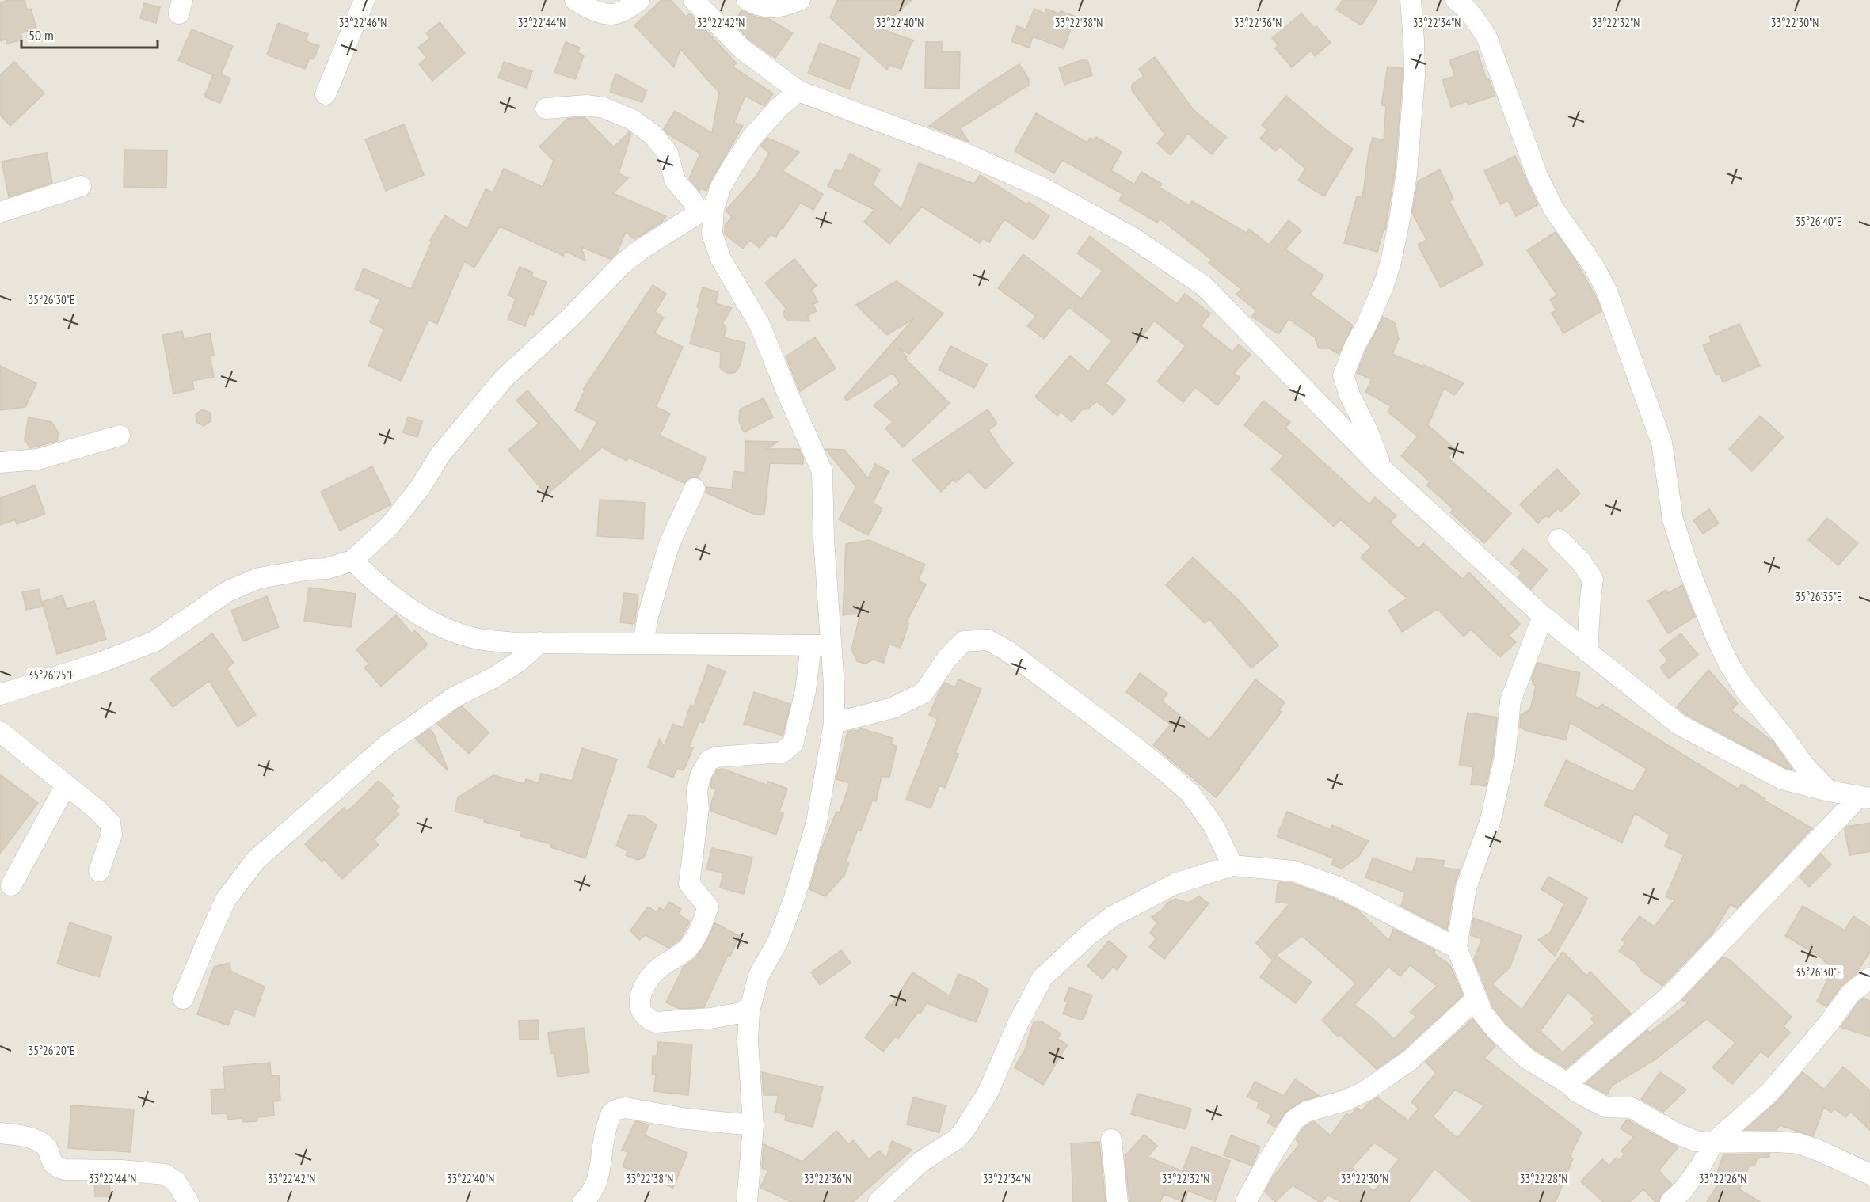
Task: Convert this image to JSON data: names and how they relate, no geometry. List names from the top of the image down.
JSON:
{
  "scale_bar": "50 m",
  "coordinates": [
    "33°22'46\"N",
    "33°22'44\"N",
    "33°22'42\"N",
    "33°22'40\"N",
    "33°22'38\"N",
    "33°22'36\"N",
    "33°22'34\"N",
    "33°22'32\"N",
    "33°22'30\"N",
    "35°26'40\"E",
    "35°26'30\"E",
    "35°26'35\"E",
    "35°26'25\"E",
    "35°26'20\"E",
    "33°22'28\"N",
    "33°22'26\"N"
  ]
}
